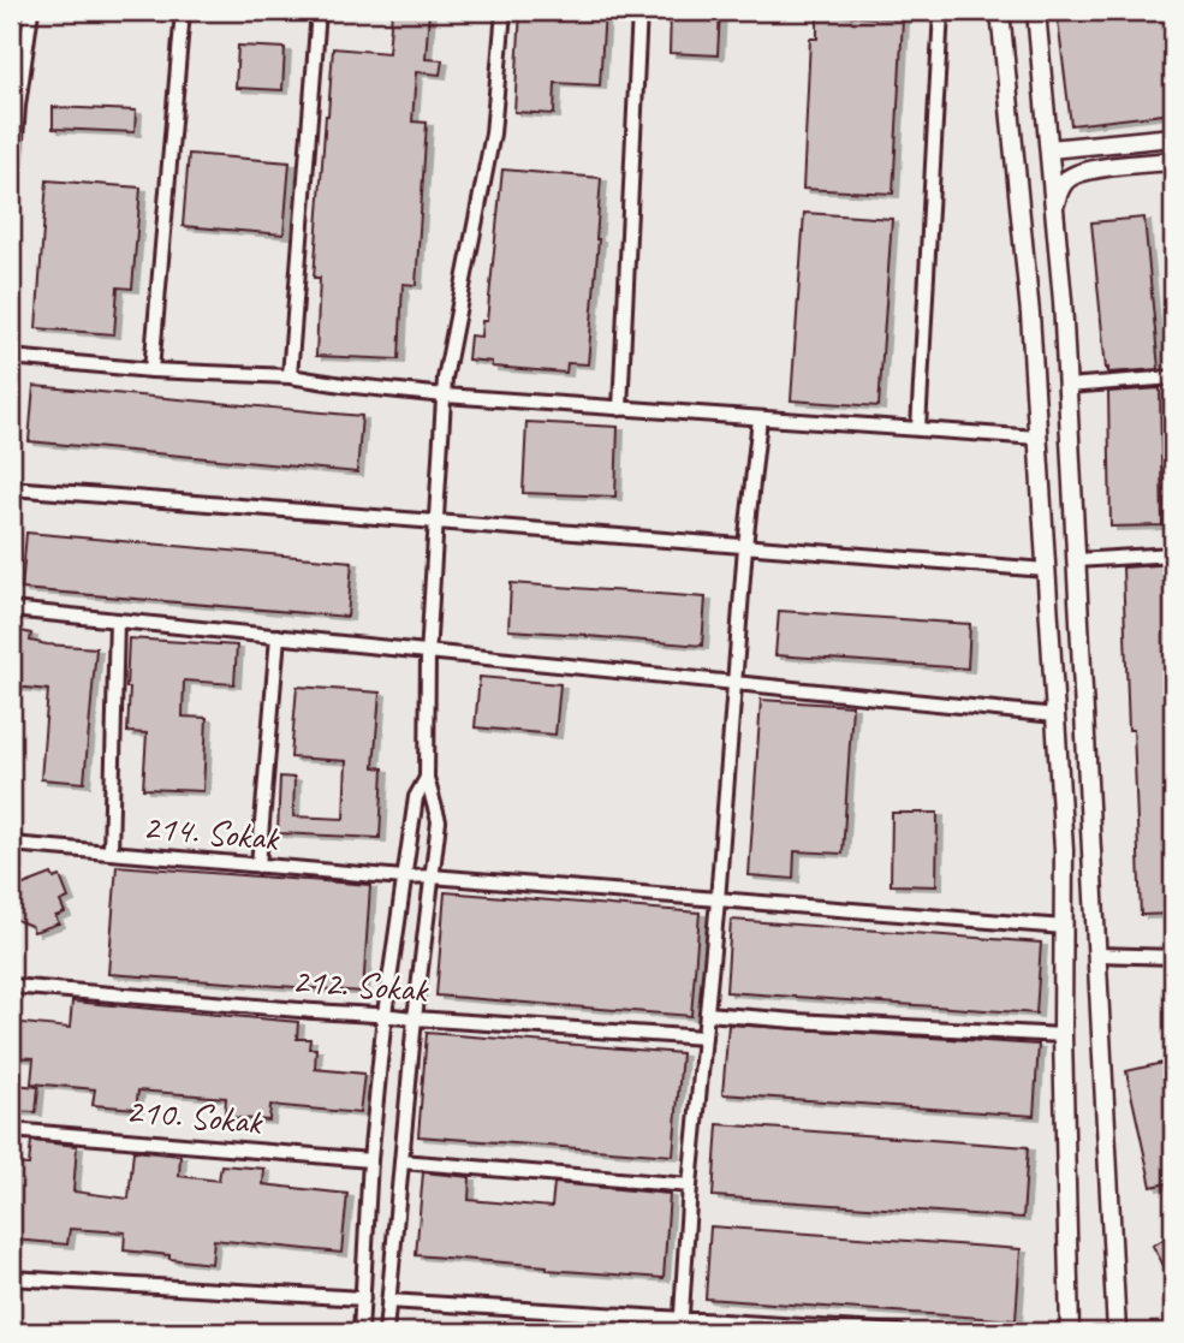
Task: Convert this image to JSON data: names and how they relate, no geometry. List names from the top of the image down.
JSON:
{
  "streets": {
    "street": ["214. Sokak", "212. Sokak", "210. Sokak"]
  }
}
